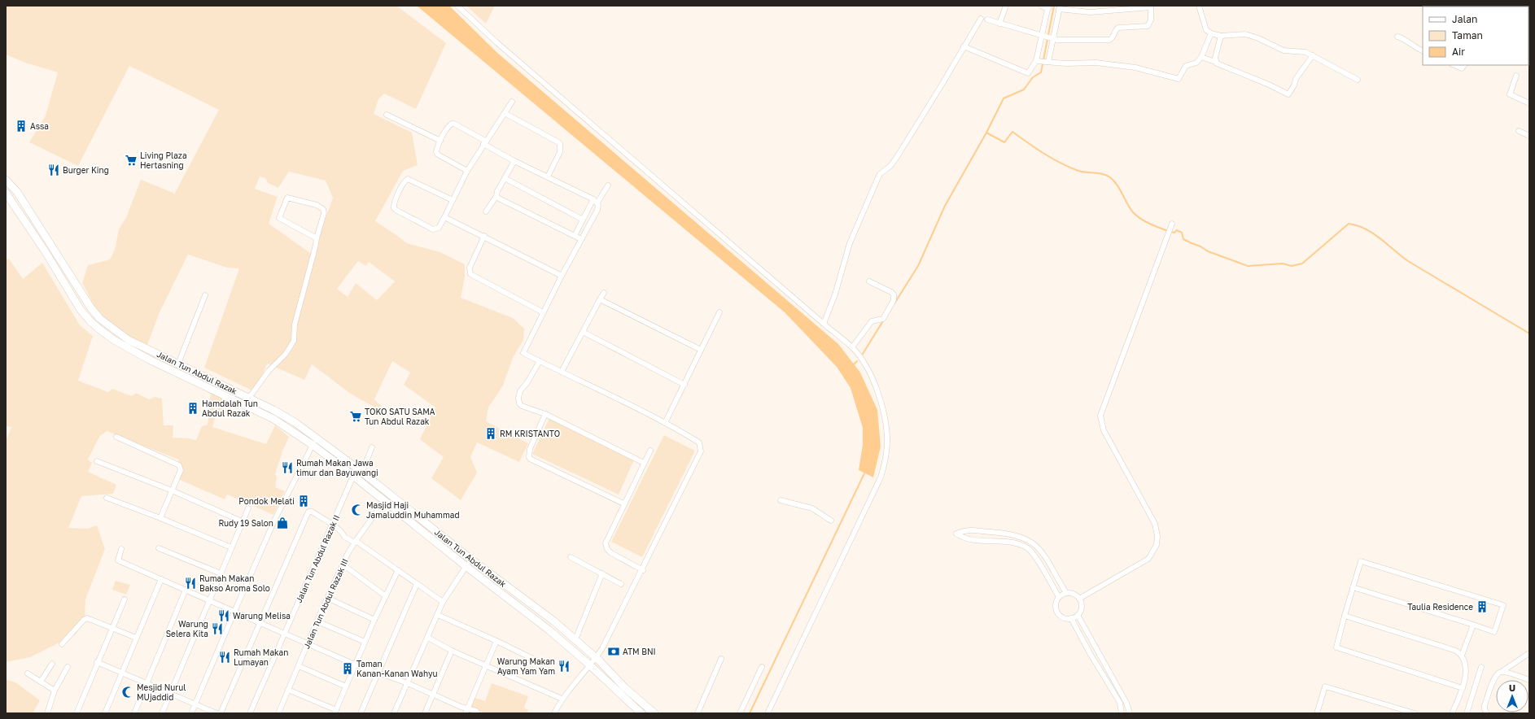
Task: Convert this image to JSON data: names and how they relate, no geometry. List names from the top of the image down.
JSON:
{
  "streets": {
    "main road": ["Jalan Tun Abdul Razak"],
    "street": ["Jalan Tun Abdul Razak II", "Jalan Tun Abdul Razak III"]
  },
  "crossings": [
    ["Jalan Tun Abdul Razak", "Jalan Tun Abdul Razak II"],
    ["Jalan Tun Abdul Razak", "Jalan Tun Abdul Razak III"]
  ],
  "places": {
    "building": [
      "Assa",
      "Hamdalah Tun Abdul Razak",
      "RM KRISTANTO",
      "Pondok Melati",
      "Taulia Residence",
      "Taman Kanan-Kanan Wahyu"
    ],
    "supermarket": ["Living Plaza Hertasning", "TOKO SATU SAMA Tun Abdul Razak"],
    "restaurant": [
      "Burger King",
      "Rumah Makan Jawa timur dan Bayuwangi",
      "Rumah Makan Bakso Aroma Solo",
      "Warung Melisa",
      "Warung Selera Kita",
      "Rumah Makan Lumayan",
      "Warung Makan Ayam Yam Yam"
    ],
    "mosque": ["Masjid Haji Jamaluddin Muhammad", "Mesjid Nurul MUjaddid"],
    "shop": ["Rudy 19 Salon"],
    "bank": ["ATM BNI"]
  },
  "legend": ["Jalan", "Taman", "Air"],
  "north": "top"
}
